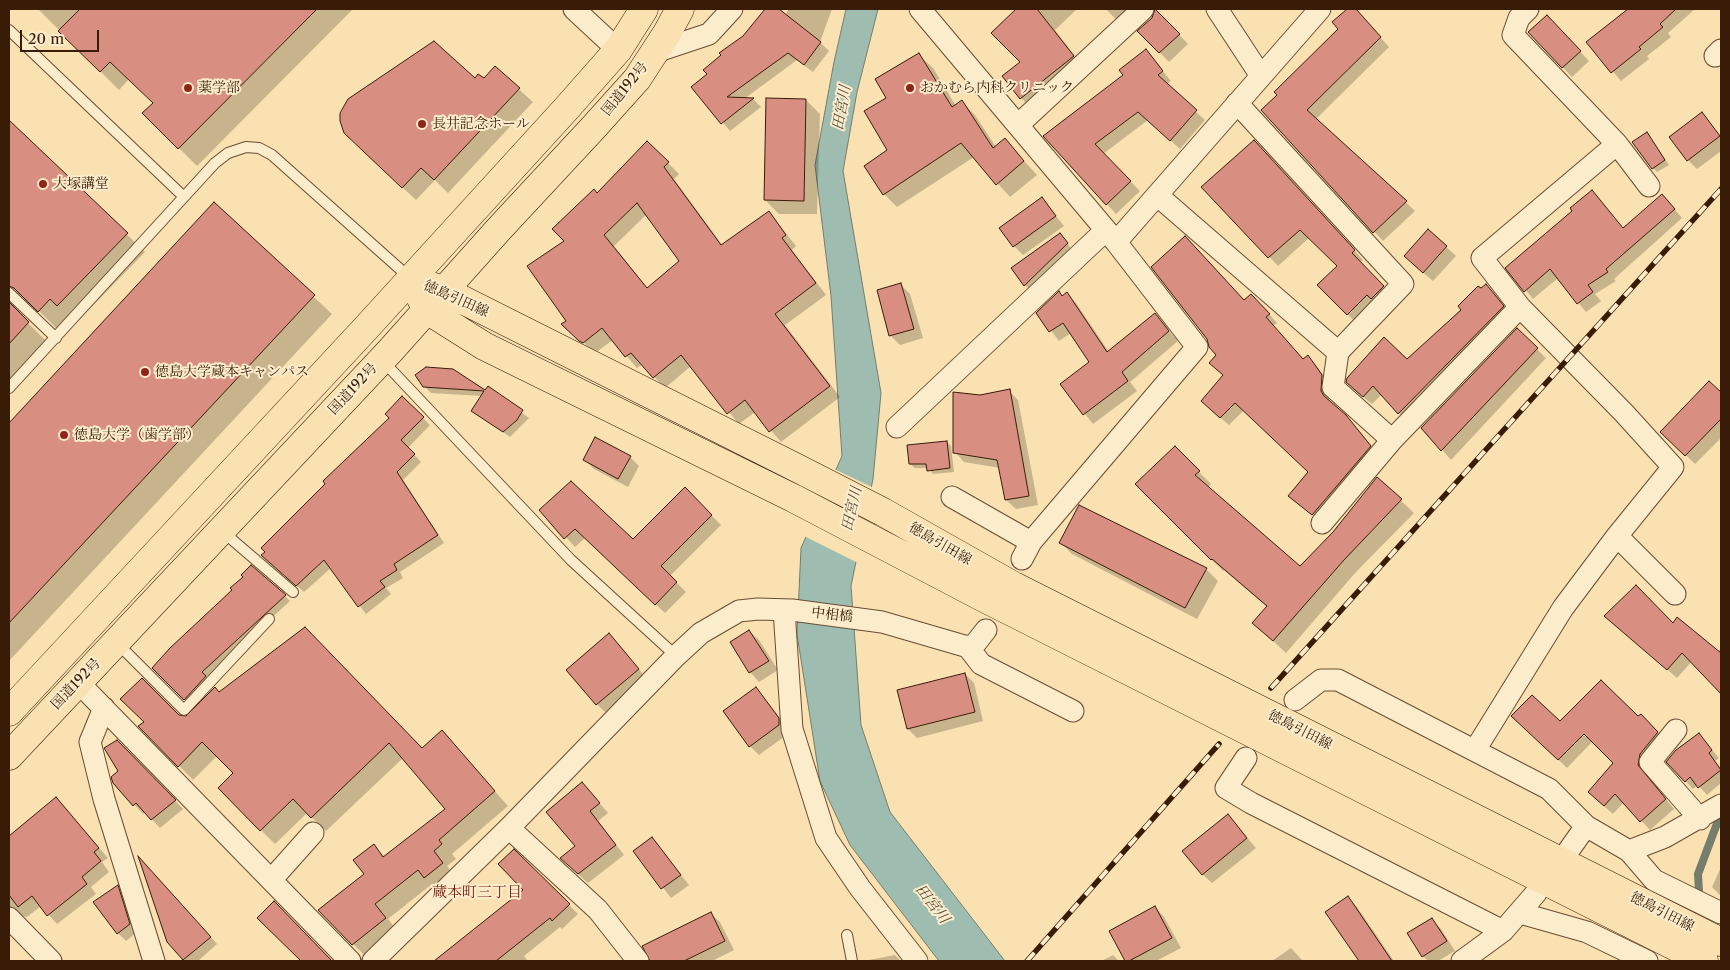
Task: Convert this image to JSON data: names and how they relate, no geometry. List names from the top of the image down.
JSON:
{
  "streets": {
    "main road": ["国道192号", "徳島引田線"],
    "street": ["中相橋"]
  },
  "crossings": [
    ["国道192号", "徳島引田線"]
  ],
  "districts": ["蔵本町三丁目"],
  "water": ["田宮川"],
  "places": [
    "薬学部",
    "おかむら内科クリニック",
    "長井記念ホール",
    "大塚講堂",
    "徳島大学蔵本キャンパス",
    "徳島大学（歯学部）"
  ],
  "scale_bar": "20 m"
}
